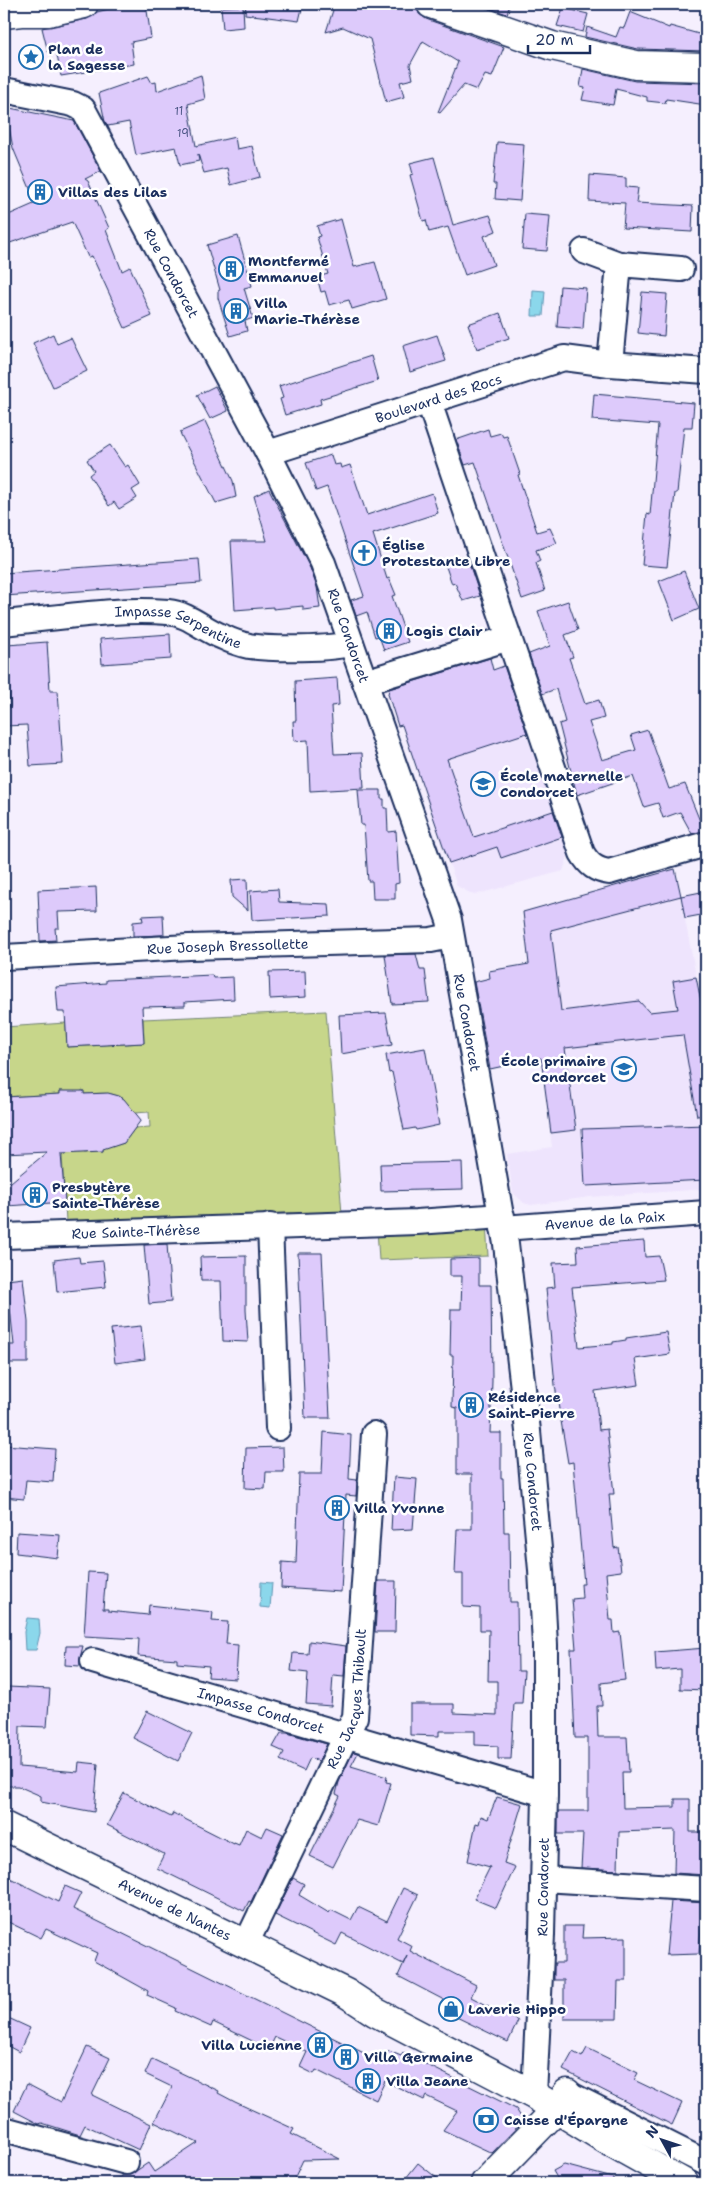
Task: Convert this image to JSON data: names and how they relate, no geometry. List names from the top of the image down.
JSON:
{
  "streets": {
    "main road": ["Avenue de Nantes"],
    "street": [
      "Rue Condorcet",
      "Boulevard des Rocs",
      "Impasse Serpentine",
      "Rue Joseph Bressollette",
      "Avenue de la Paix",
      "Rue Sainte-Thérèse",
      "Rue Jacques Thibault",
      "Impasse Condorcet"
    ]
  },
  "crossings": [
    ["Rue Condorcet", "Boulevard des Rocs"],
    ["Rue Condorcet", "Impasse Serpentine"],
    ["Rue Condorcet", "Rue Joseph Bressollette"],
    ["Rue Condorcet", "Avenue de la Paix"],
    ["Rue Condorcet", "Rue Sainte-Thérèse"],
    ["Rue Condorcet", "Impasse Condorcet"],
    ["Rue Condorcet", "Avenue de Nantes"],
    ["Avenue de la Paix", "Rue Sainte-Thérèse"],
    ["Rue Jacques Thibault", "Impasse Condorcet"],
    ["Rue Jacques Thibault", "Avenue de Nantes"]
  ],
  "places": {
    "place": ["Plan de la Sagesse"],
    "building": [
      "Villas des Lilas",
      "Montfermé Emmanuel",
      "Villa Marie-Thérèse",
      "Logis Clair",
      "Presbytère Sainte-Thérèse",
      "Résidence Saint-Pierre",
      "Villa Yvonne",
      "Villa Lucienne",
      "Villa Germaine",
      "Villa Jeane"
    ],
    "church": ["Église Protestante Libre"],
    "school or university": ["École maternelle Condorcet", "École primaire Condorcet"],
    "shop": ["Laverie Hippo"],
    "bank": ["Caisse d'Épargne"]
  },
  "house_numbers": ["11", "19"],
  "scale_bar": "20 m",
  "north": "top left"
}
